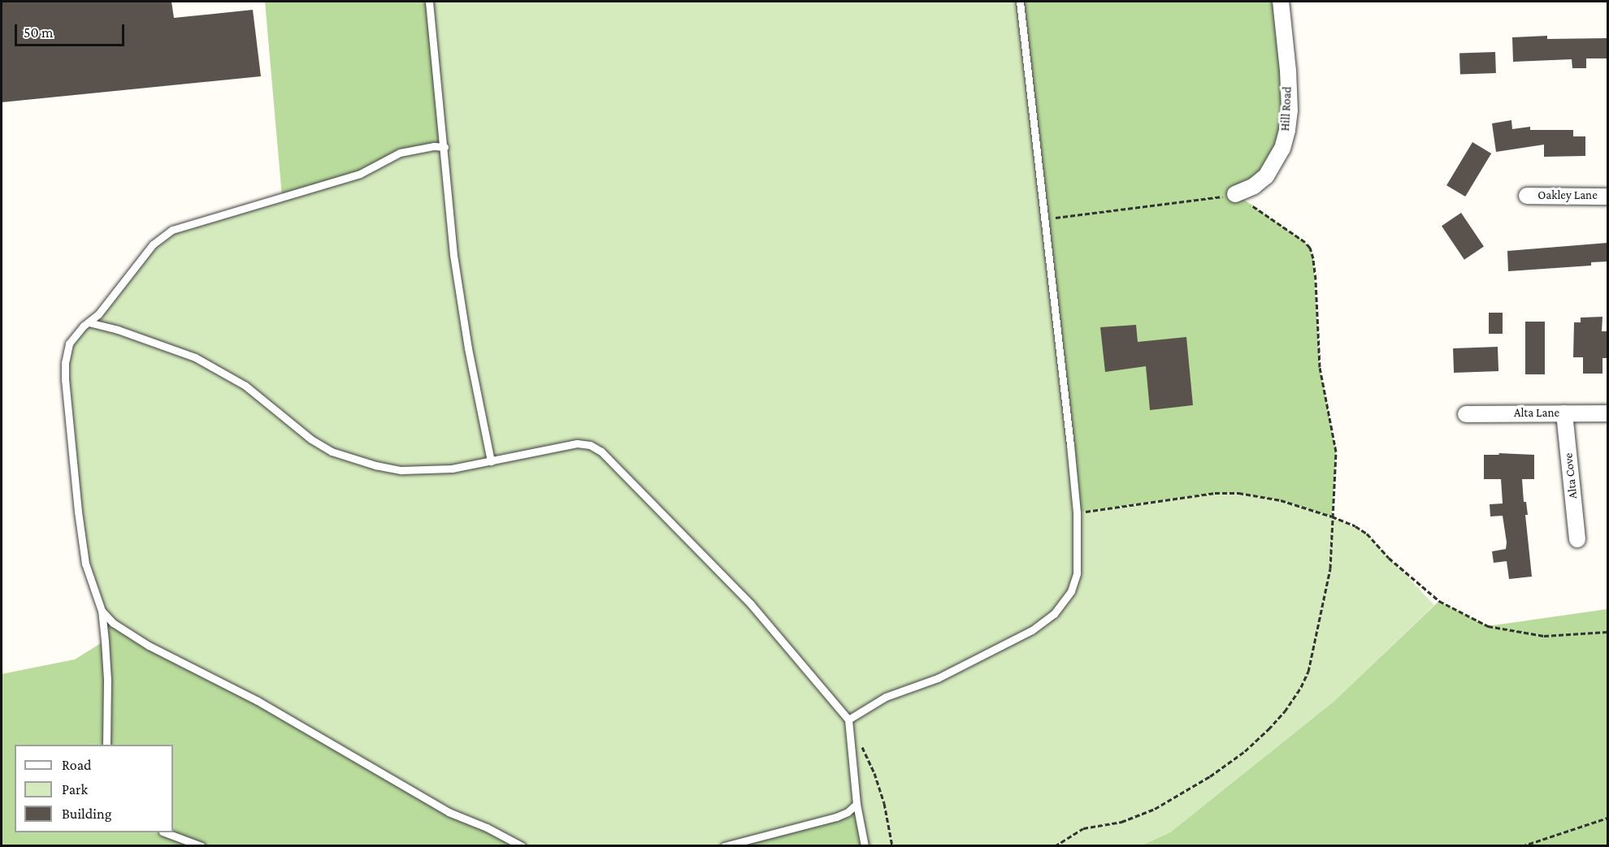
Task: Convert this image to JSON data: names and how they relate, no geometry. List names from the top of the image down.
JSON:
{
  "streets": {
    "street": [
      "Hill Road",
      "Oakley Lane",
      "Alta Lane",
      "Alta Cove"
    ]
  },
  "crossings": [
    ["Alta Lane", "Alta Cove"]
  ],
  "legend": ["Road", "Park", "Building"],
  "scale_bar": "50 m"
}
